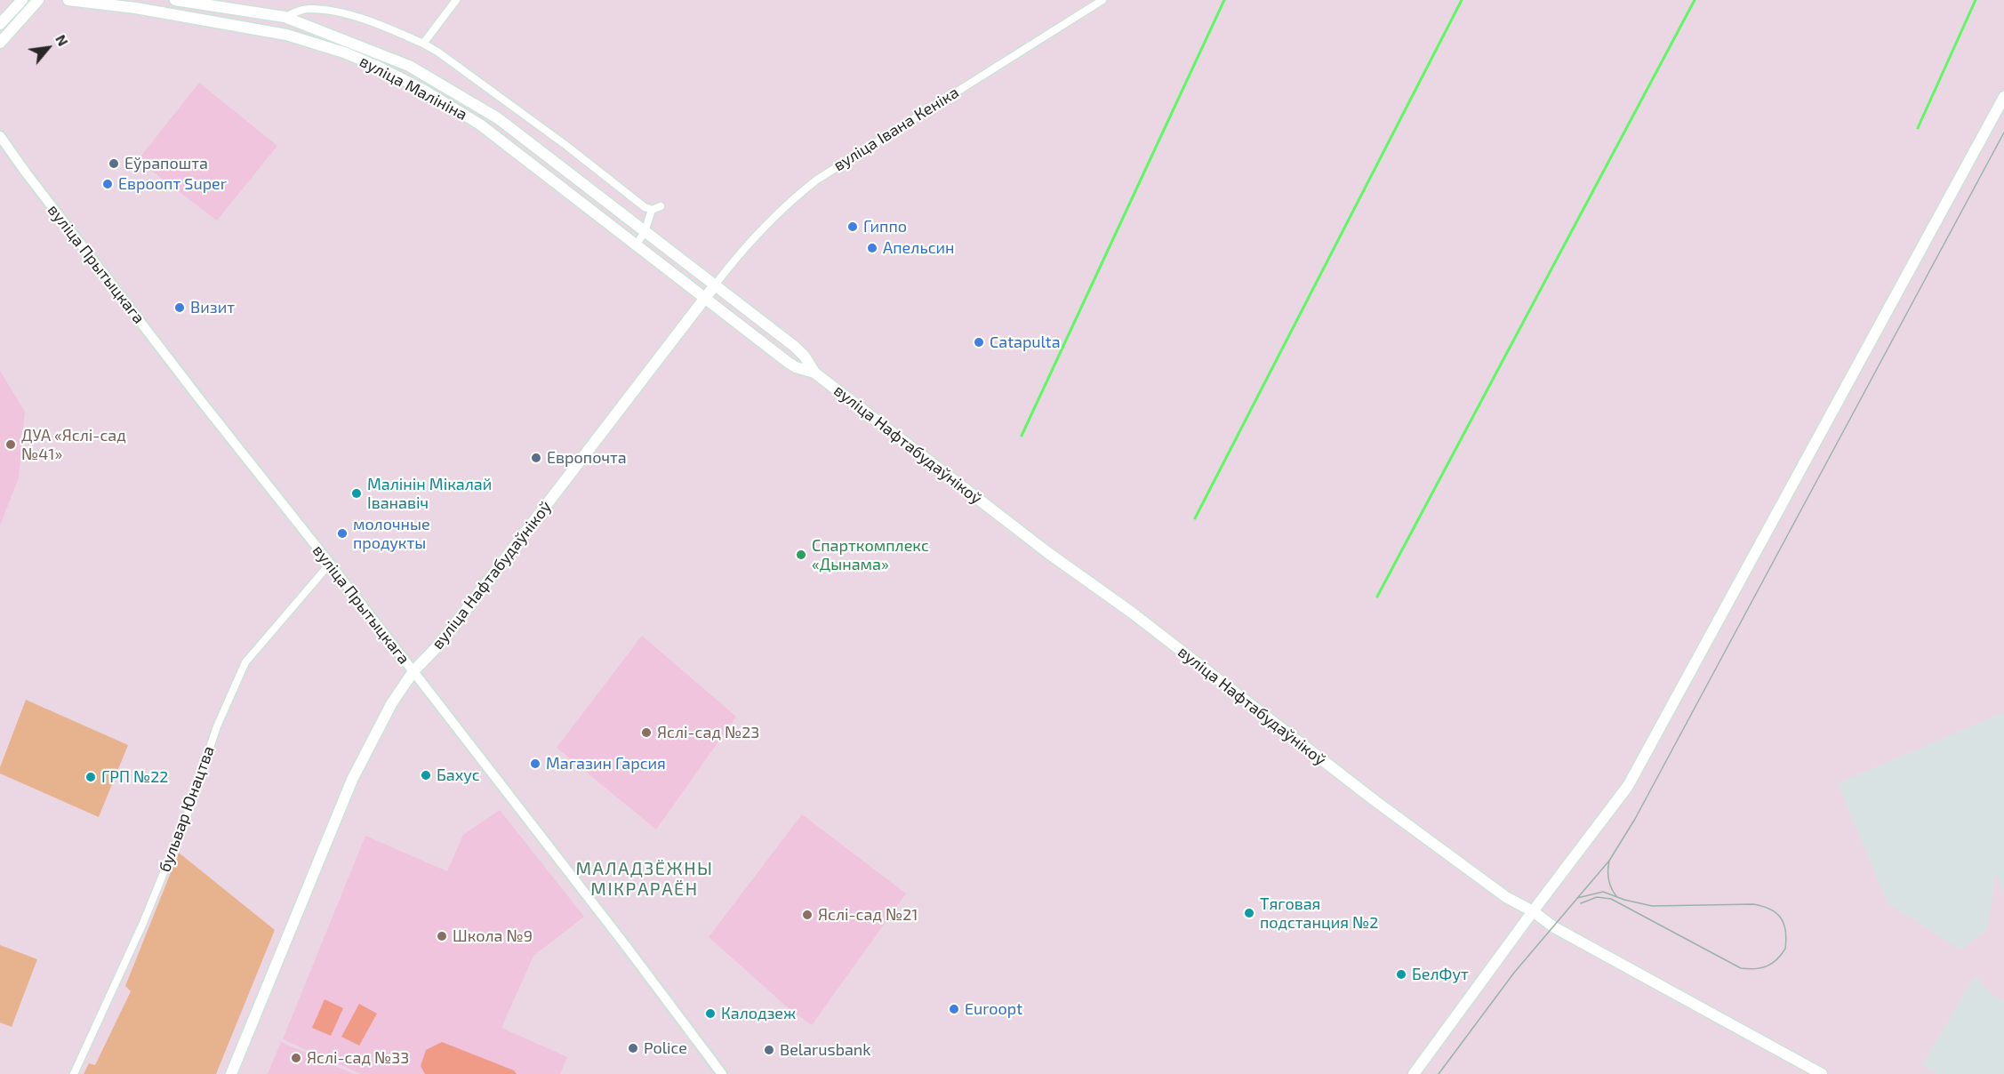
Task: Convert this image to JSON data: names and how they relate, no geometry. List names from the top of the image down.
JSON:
{
  "streets": {
    "main road": ["вуліца Малініна", "вуліца Нафтабудаўнікоў"],
    "street": ["вуліца Івана Кеніка", "вуліца Прытыцкага", "бульвар Юнацтва"]
  },
  "crossings": [
    ["вуліца Малініна", "вуліца Івана Кеніка"],
    ["вуліца Малініна", "вуліца Нафтабудаўнікоў"],
    ["вуліца Івана Кеніка", "вуліца Нафтабудаўнікоў"],
    ["вуліца Прытыцкага", "вуліца Нафтабудаўнікоў"],
    ["вуліца Прытыцкага", "бульвар Юнацтва"]
  ],
  "districts": ["МАЛАДЗЁЖНЫ МІКРАРАЁН"],
  "places": [
    "Еўрапошта",
    "Евроопт Super",
    "Гиппо",
    "Апельсин",
    "Визит",
    "Catapulta",
    "ДУА «Яслі-сад №41»",
    "Европочта",
    "Малінін Мікалай Іванавіч",
    "молочные продукты",
    "Спарткомплекс «Дынама»",
    "Яслі-сад №23",
    "Магазин Гарсия",
    "Бахус",
    "ГРП №22",
    "Тяговая подстанция №2",
    "Яслі-сад №21",
    "Школа №9",
    "БелФут",
    "Euroopt",
    "Калодзеж",
    "Police",
    "Belarusbank",
    "Яслі-сад №33"
  ],
  "north": "top right"
}
